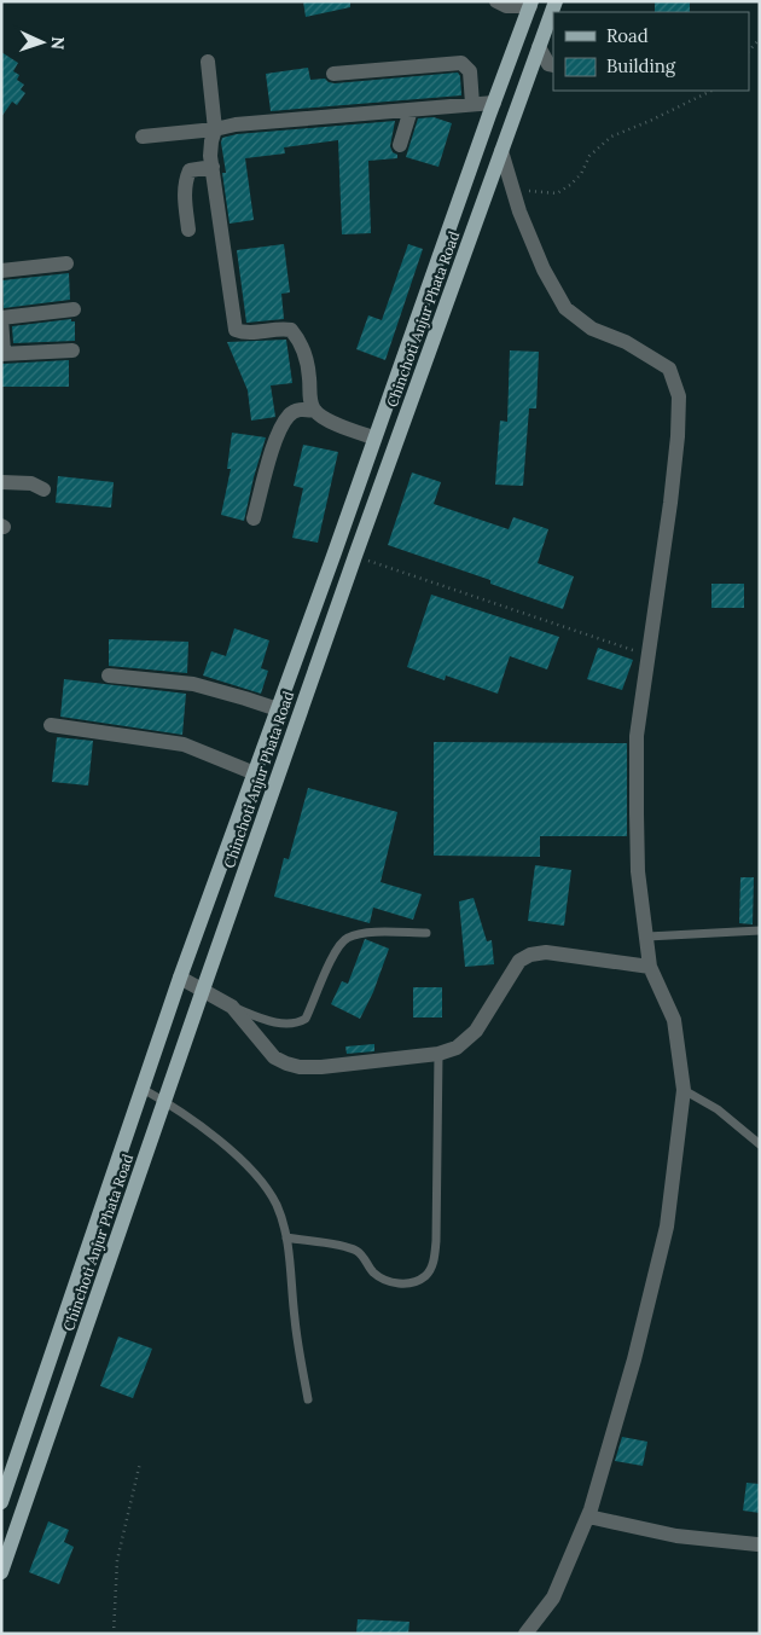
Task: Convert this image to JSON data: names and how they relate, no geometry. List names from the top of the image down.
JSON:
{
  "streets": {
    "main road": ["Chinchoti Anjur Phata Road"]
  },
  "legend": ["Road", "Building"],
  "north": "right"
}
